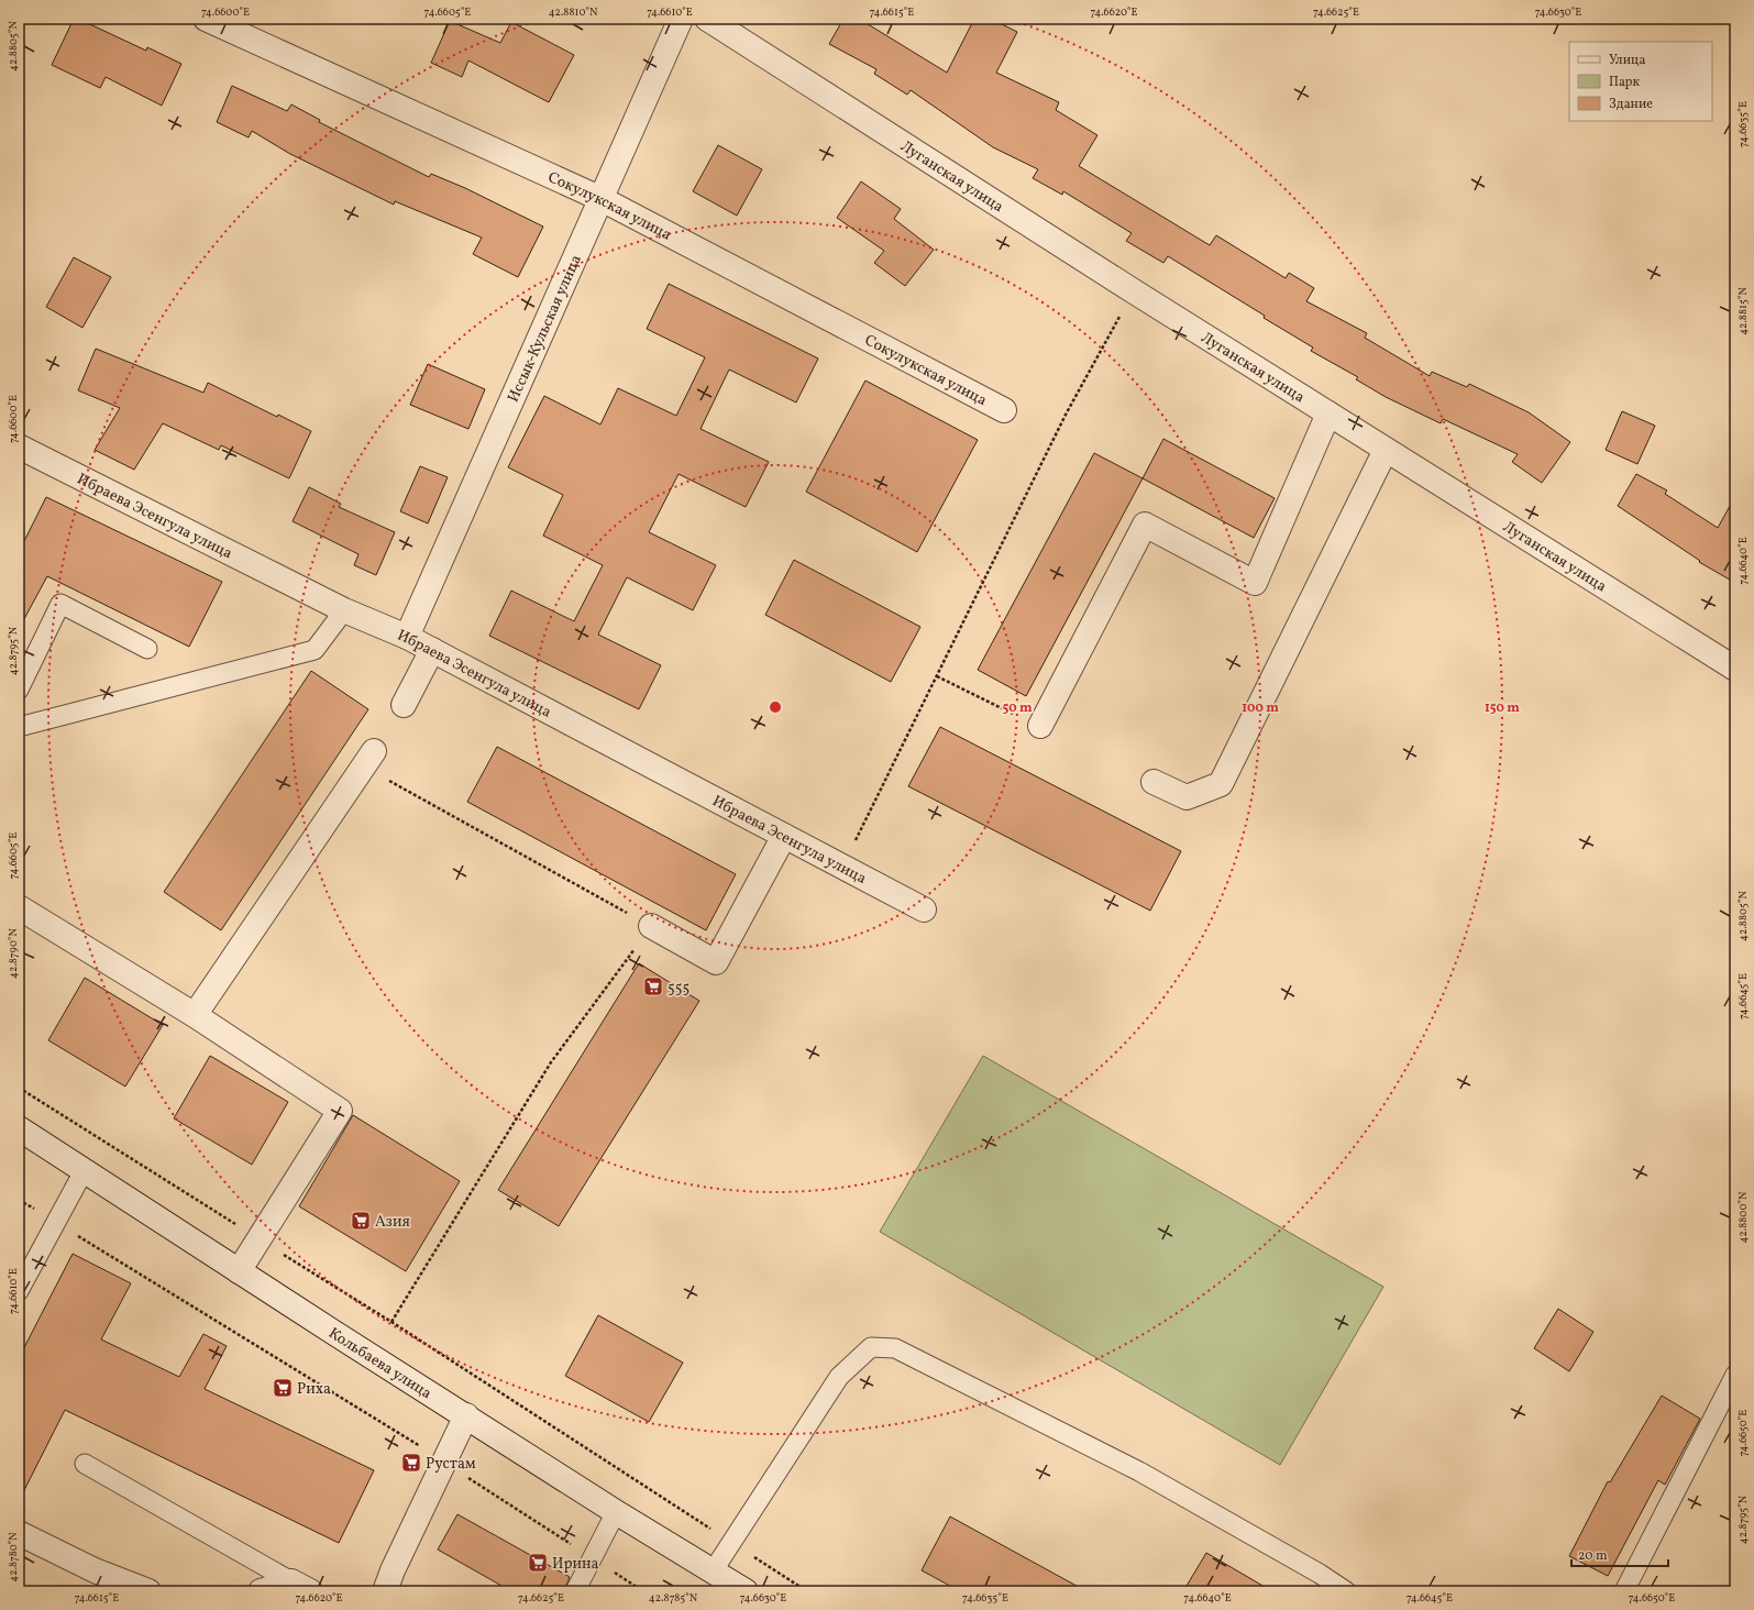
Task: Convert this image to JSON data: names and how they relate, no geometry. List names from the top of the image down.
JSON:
{
  "streets": {
    "street": [
      "Луганская улица",
      "Сокулукская улица",
      "Иссык-Кульская улица",
      "Ибраева Эсенгула улица",
      "Кольбаева улица"
    ]
  },
  "crossings": [
    ["Сокулукская улица", "Иссык-Кульская улица"],
    ["Иссык-Кульская улица", "Ибраева Эсенгула улица"]
  ],
  "places": {
    "supermarket": [
      "555",
      "Азия",
      "Риха",
      "Рустам",
      "Ирина"
    ]
  },
  "legend": ["Улица", "Парк", "Здание"],
  "scale_bar": "20 m",
  "coordinates": [
    "74.6600°E",
    "74.6605°E",
    "42.8810°N",
    "74.6610°E",
    "74.6615°E",
    "74.6620°E",
    "74.6625°E",
    "74.6630°E",
    "42.8805°N",
    "74.6635°E",
    "42.8815°N",
    "74.6640°E",
    "42.8795°N",
    "42.8790°N",
    "74.6645°E",
    "42.8800°N",
    "74.6650°E",
    "42.8780°N",
    "42.8785°N"
  ],
  "rings": ["50 m", "100 m", "150 m"]
}
